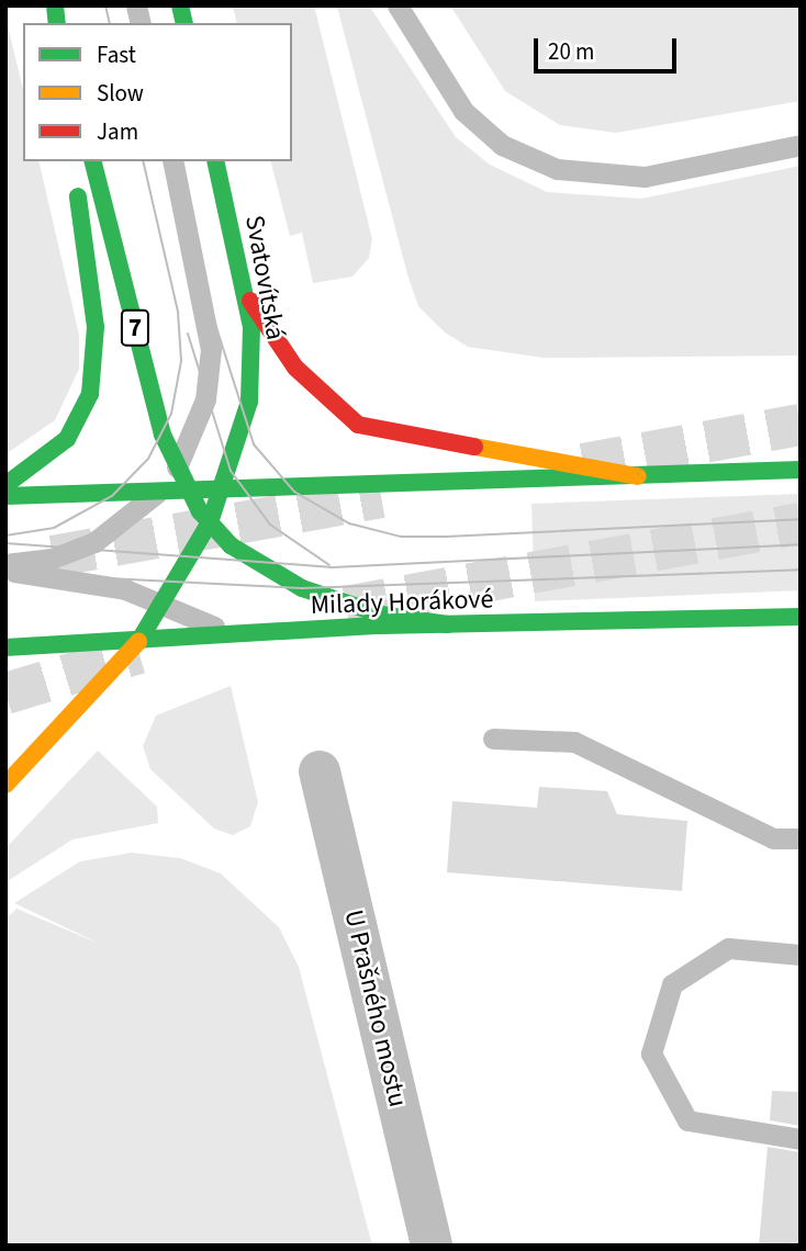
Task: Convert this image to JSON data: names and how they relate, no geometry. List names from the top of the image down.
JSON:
{
  "streets": {
    "main road": ["Svatovítská", "7", "Milady Horákové"],
    "street": ["U Prašného mostu"]
  },
  "crossings": [
    ["Svatovítská", "Milady Horákové"]
  ],
  "legend": ["Fast", "Slow", "Jam"],
  "scale_bar": "20 m"
}
